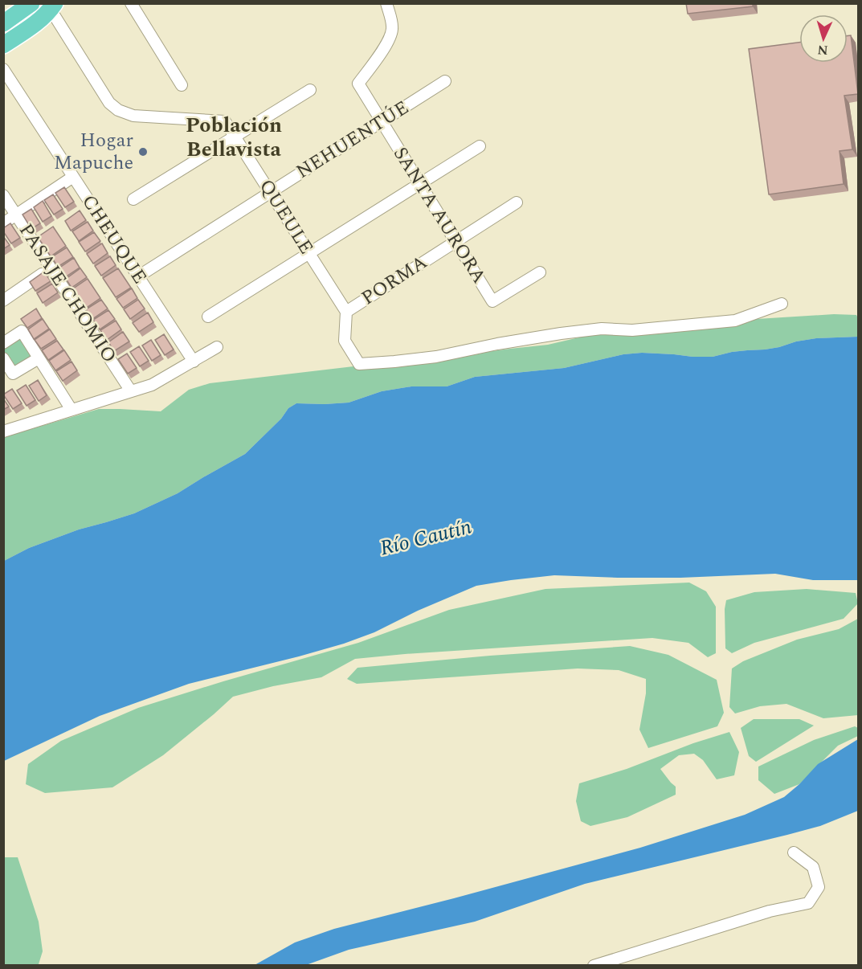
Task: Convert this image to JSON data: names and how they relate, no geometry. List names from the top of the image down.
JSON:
{
  "streets": {
    "street": [
      "NEHUENTÚE",
      "SANTA AURORA",
      "QUEULE",
      "CHEUQUE",
      "PORMA",
      "PASAJE CHOMIO"
    ]
  },
  "crossings": [
    ["NEHUENTÚE", "SANTA AURORA"],
    ["NEHUENTÚE", "QUEULE"],
    ["NEHUENTÚE", "CHEUQUE"],
    ["SANTA AURORA", "PORMA"],
    ["QUEULE", "PORMA"]
  ],
  "districts": ["Población Bellavista"],
  "water": ["Río Cautín"],
  "places": ["Hogar Mapuche"],
  "north": "bottom"
}
